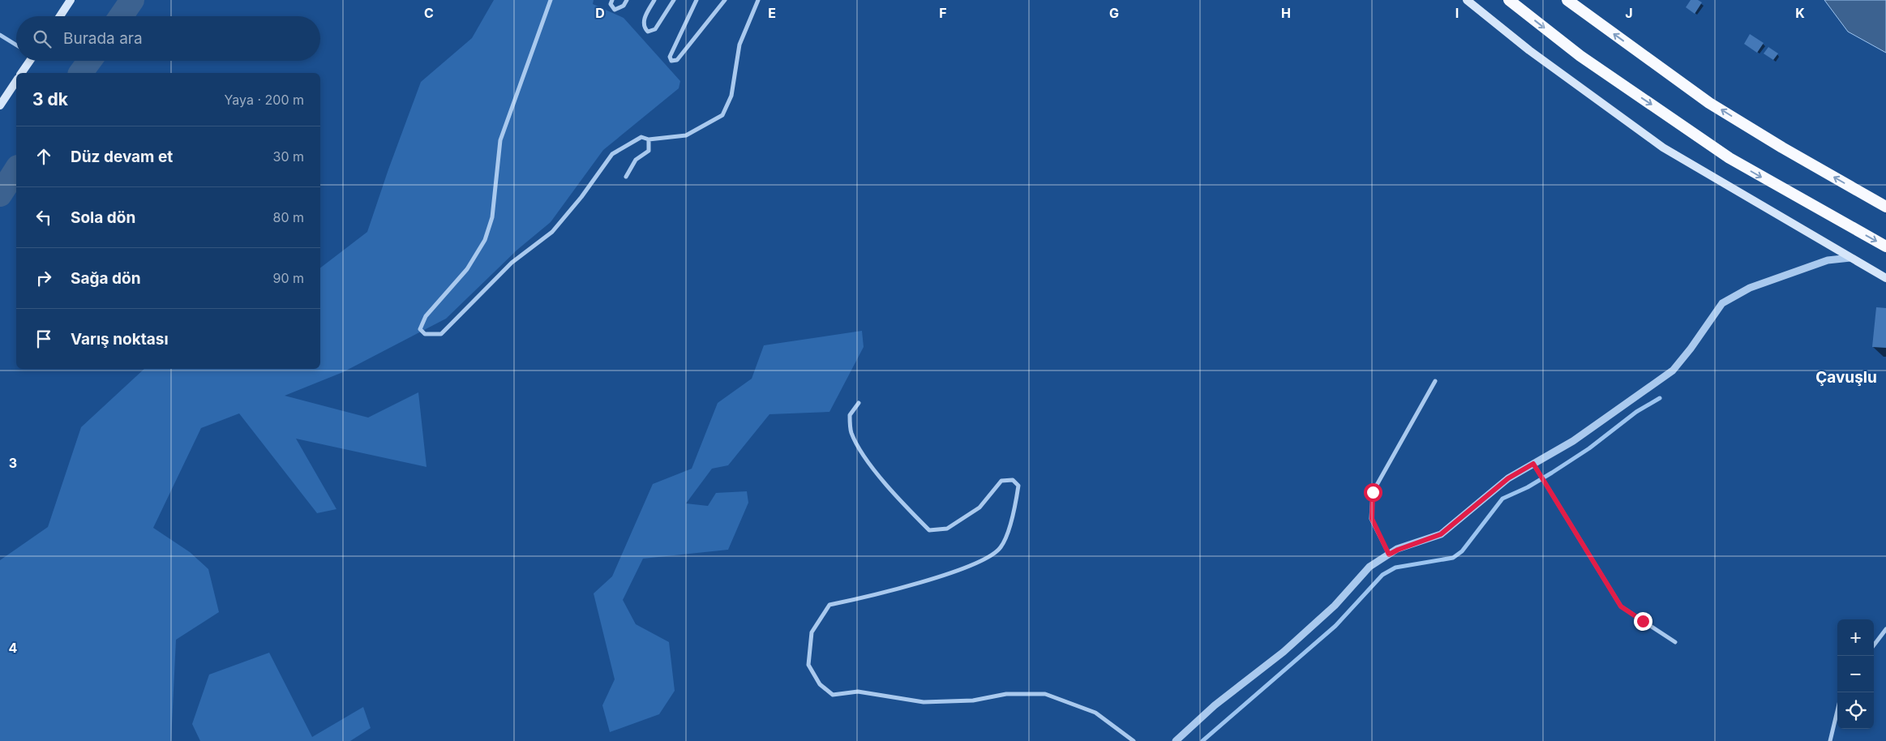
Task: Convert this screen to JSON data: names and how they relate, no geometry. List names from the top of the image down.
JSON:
{
  "districts": ["Çavuşlu"],
  "page": {
    "search": "Burada ara",
    "heading": ["3 dk", "Yaya · 200 m"],
    "list": [
      ["Düz devam et", "30 m"],
      ["Sola dön", "80 m"],
      ["Sağa dön", "90 m"],
      "Varış noktası"
    ],
    "map_buttons": ["+", "−"]
  },
  "grid": {
    "columns": [
      "C",
      "D",
      "E",
      "F",
      "G",
      "H",
      "I",
      "J",
      "K"
    ],
    "rows": ["3", "4"]
  }
}
